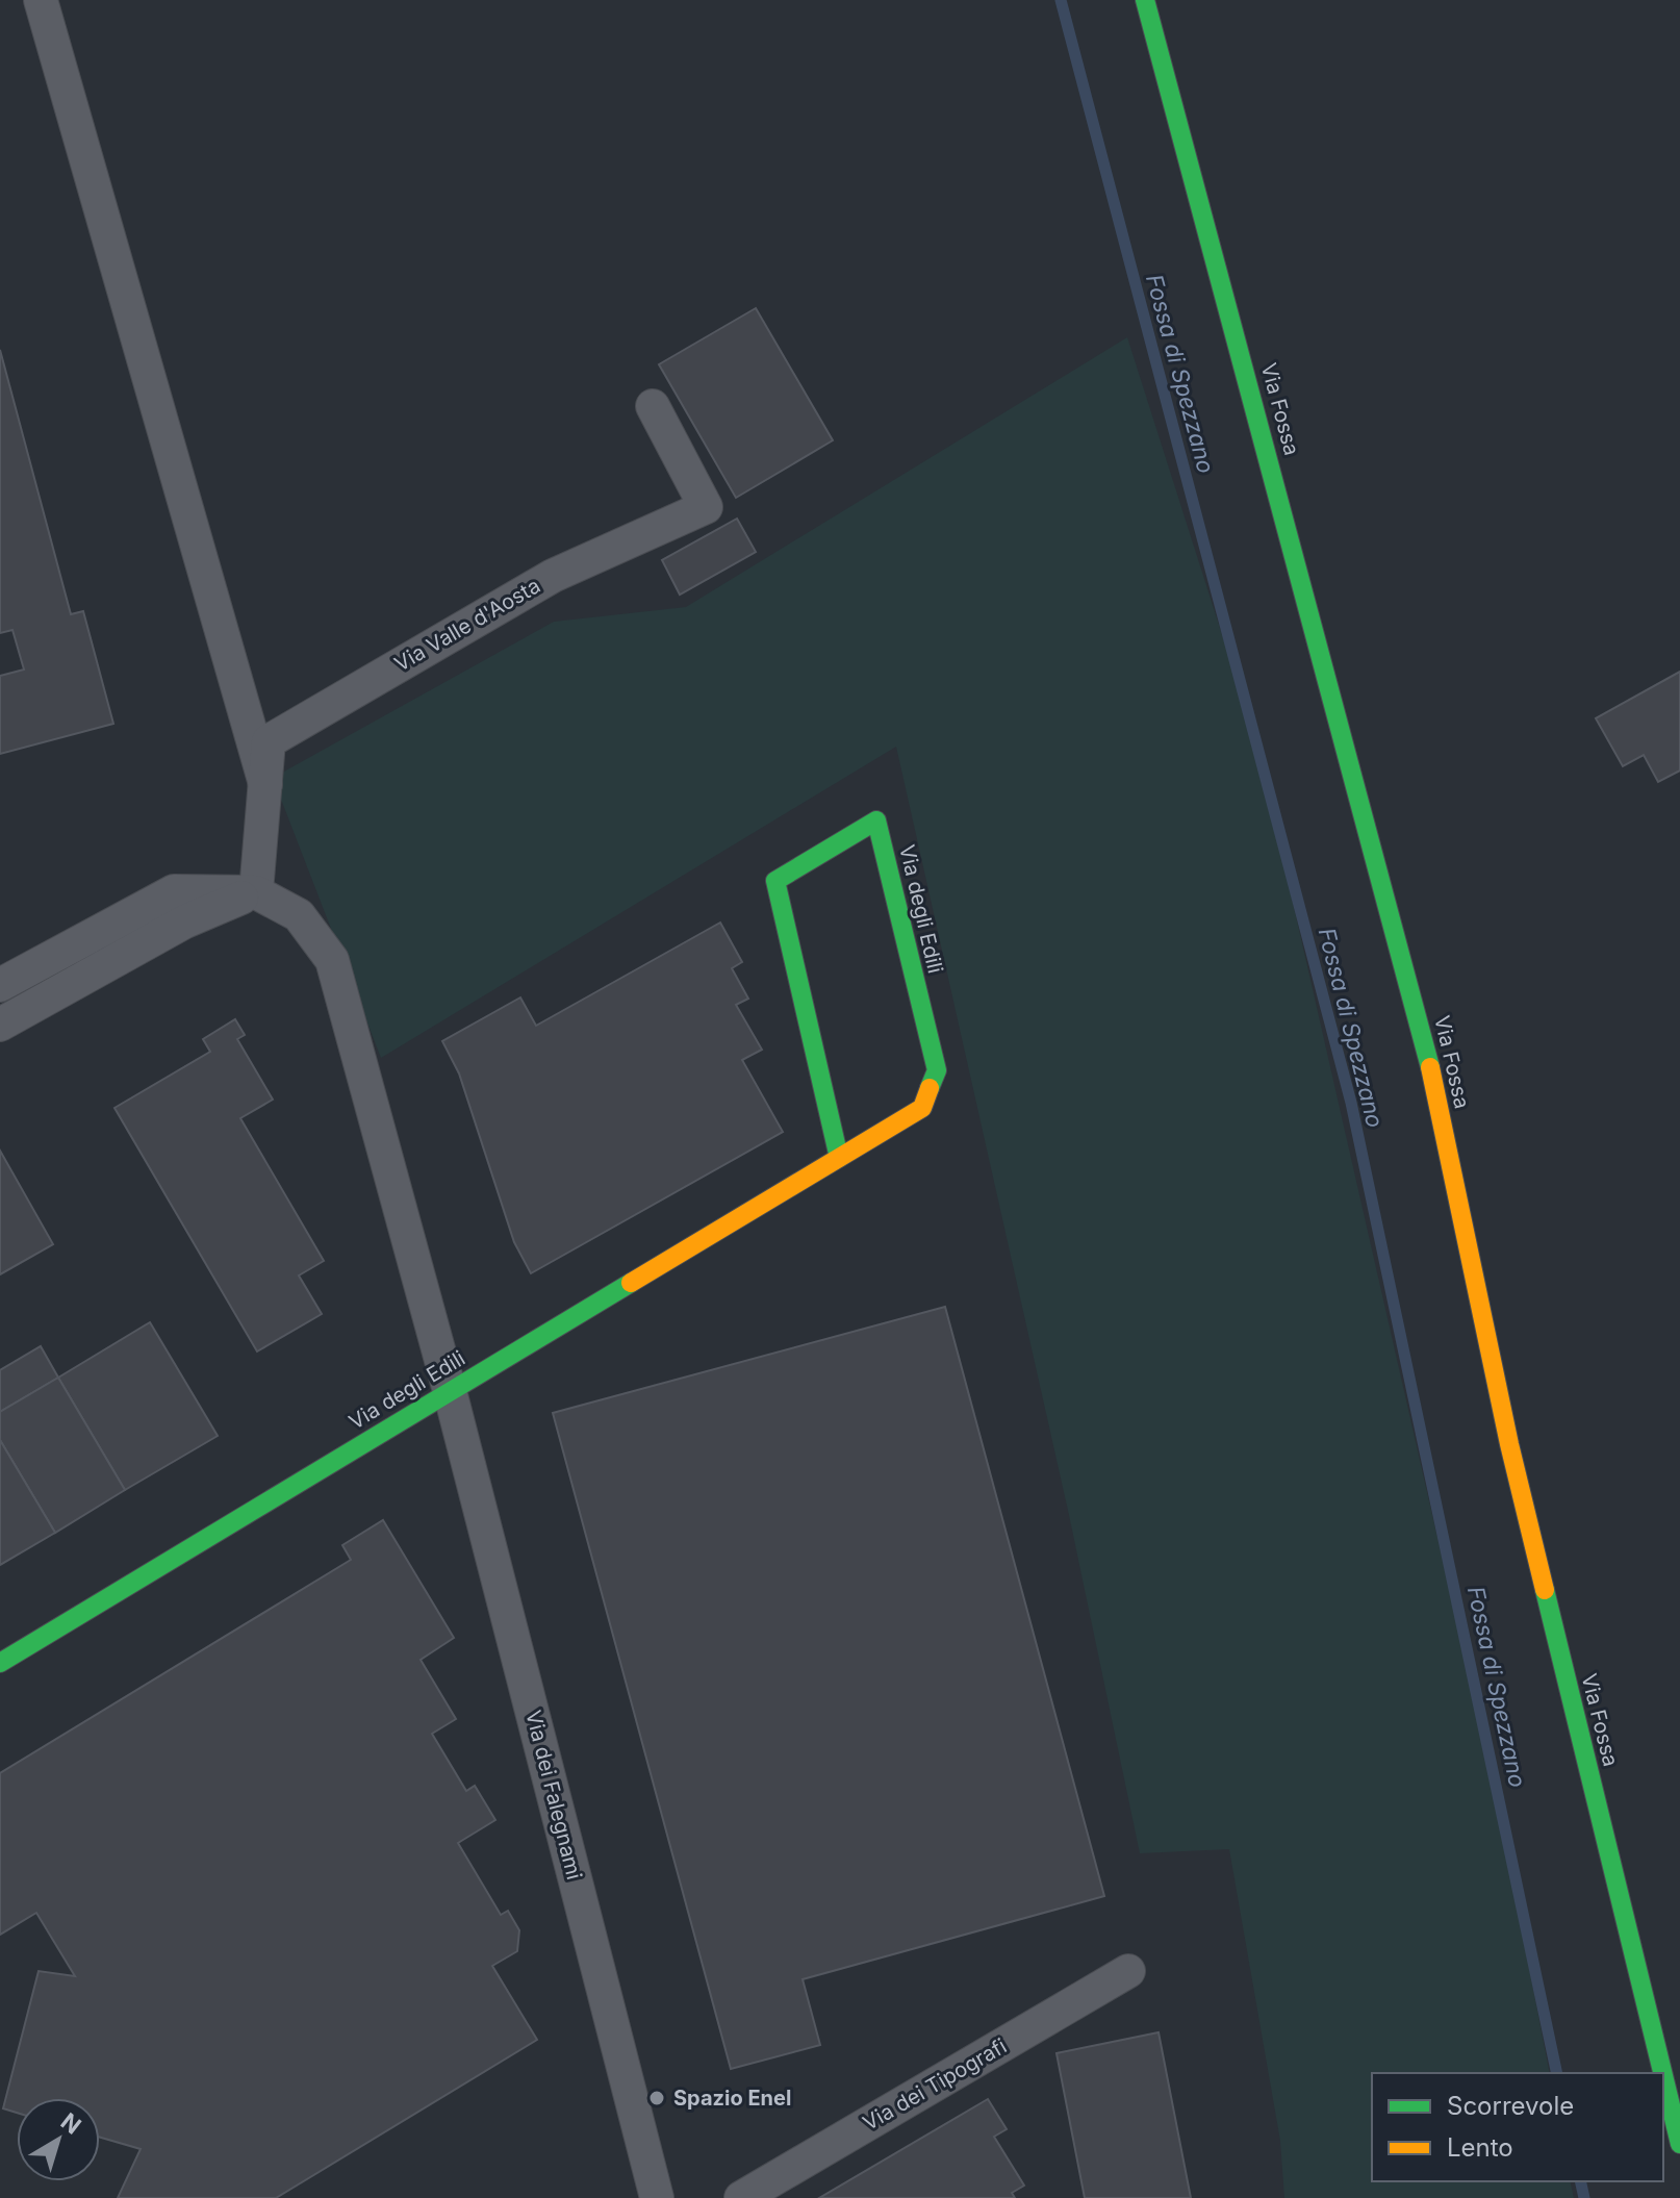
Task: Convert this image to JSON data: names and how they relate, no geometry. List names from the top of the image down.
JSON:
{
  "streets": {
    "street": [
      "Via Fossa",
      "Via Valle d'Aosta",
      "Via degli Edili",
      "Via dei Falegnami",
      "Via dei Tipografi"
    ]
  },
  "crossings": [
    ["Via degli Edili", "Via dei Falegnami"]
  ],
  "water": ["Fossa di Spezzano"],
  "places": ["Spazio Enel"],
  "legend": ["Scorrevole", "Lento"],
  "north": "top right"
}
